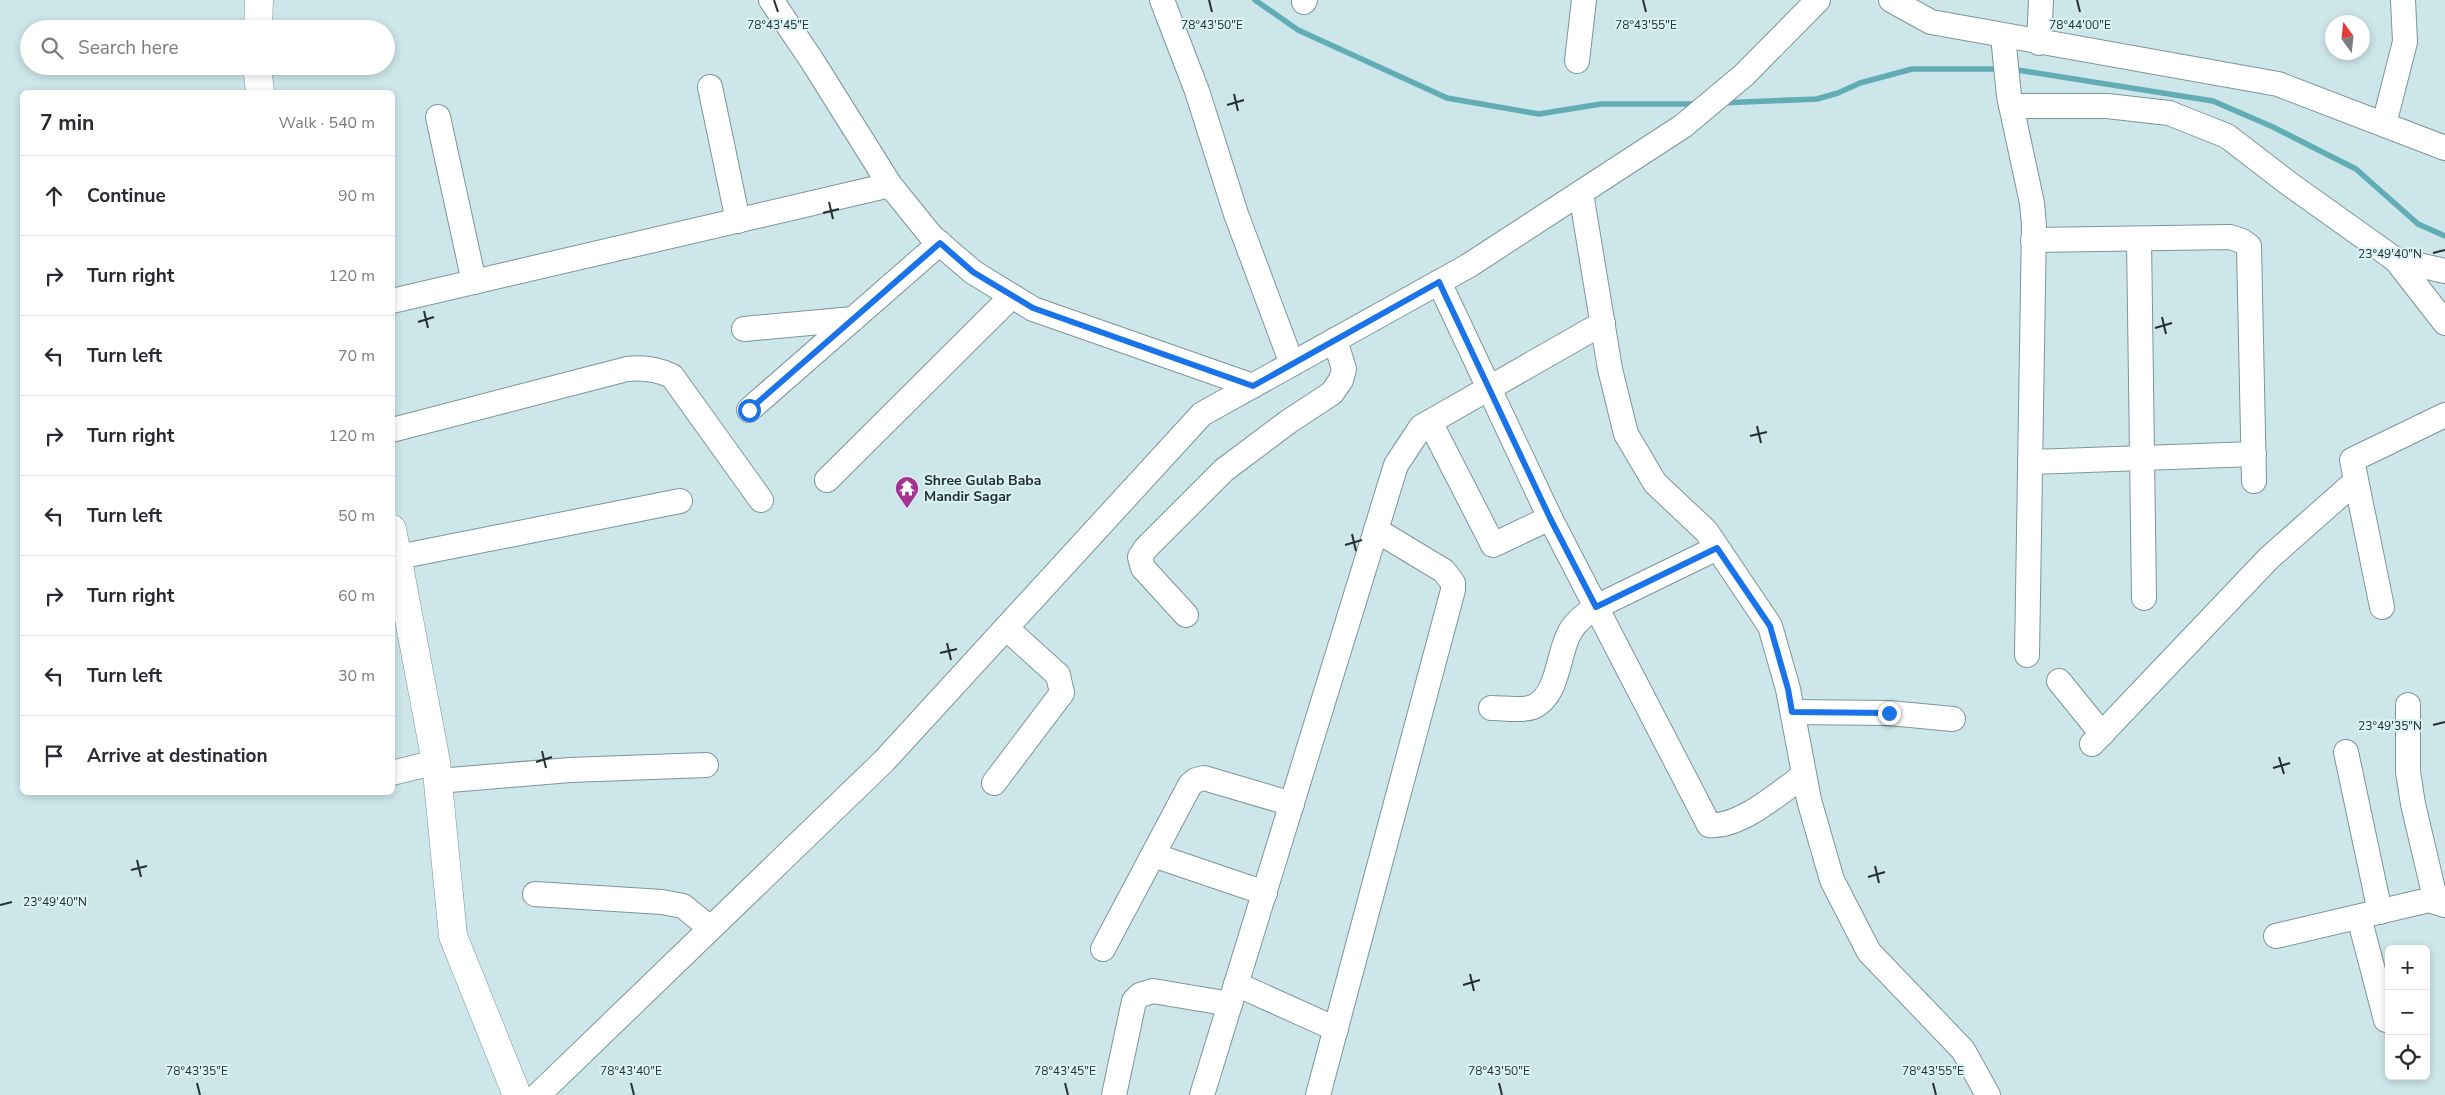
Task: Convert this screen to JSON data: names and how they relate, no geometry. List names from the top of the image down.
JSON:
{
  "places": {
    "temple": ["Shree Gulab Baba Mandir Sagar"]
  },
  "north": "top",
  "page": {
    "search": "Search here",
    "heading": ["7 min", "Walk · 540 m"],
    "list": [
      ["Continue", "90 m"],
      ["Turn right", "120 m"],
      ["Turn left", "70 m"],
      ["Turn right", "120 m"],
      ["Turn left", "50 m"],
      ["Turn right", "60 m"],
      ["Turn left", "30 m"],
      "Arrive at destination"
    ],
    "map_buttons": ["+", "−"]
  },
  "coordinates": [
    "78°43'45\"E",
    "78°43'50\"E",
    "78°43'55\"E",
    "78°44'00\"E",
    "23°49'40\"N",
    "23°49'35\"N",
    "78°43'35\"E",
    "78°43'40\"E"
  ]
}
